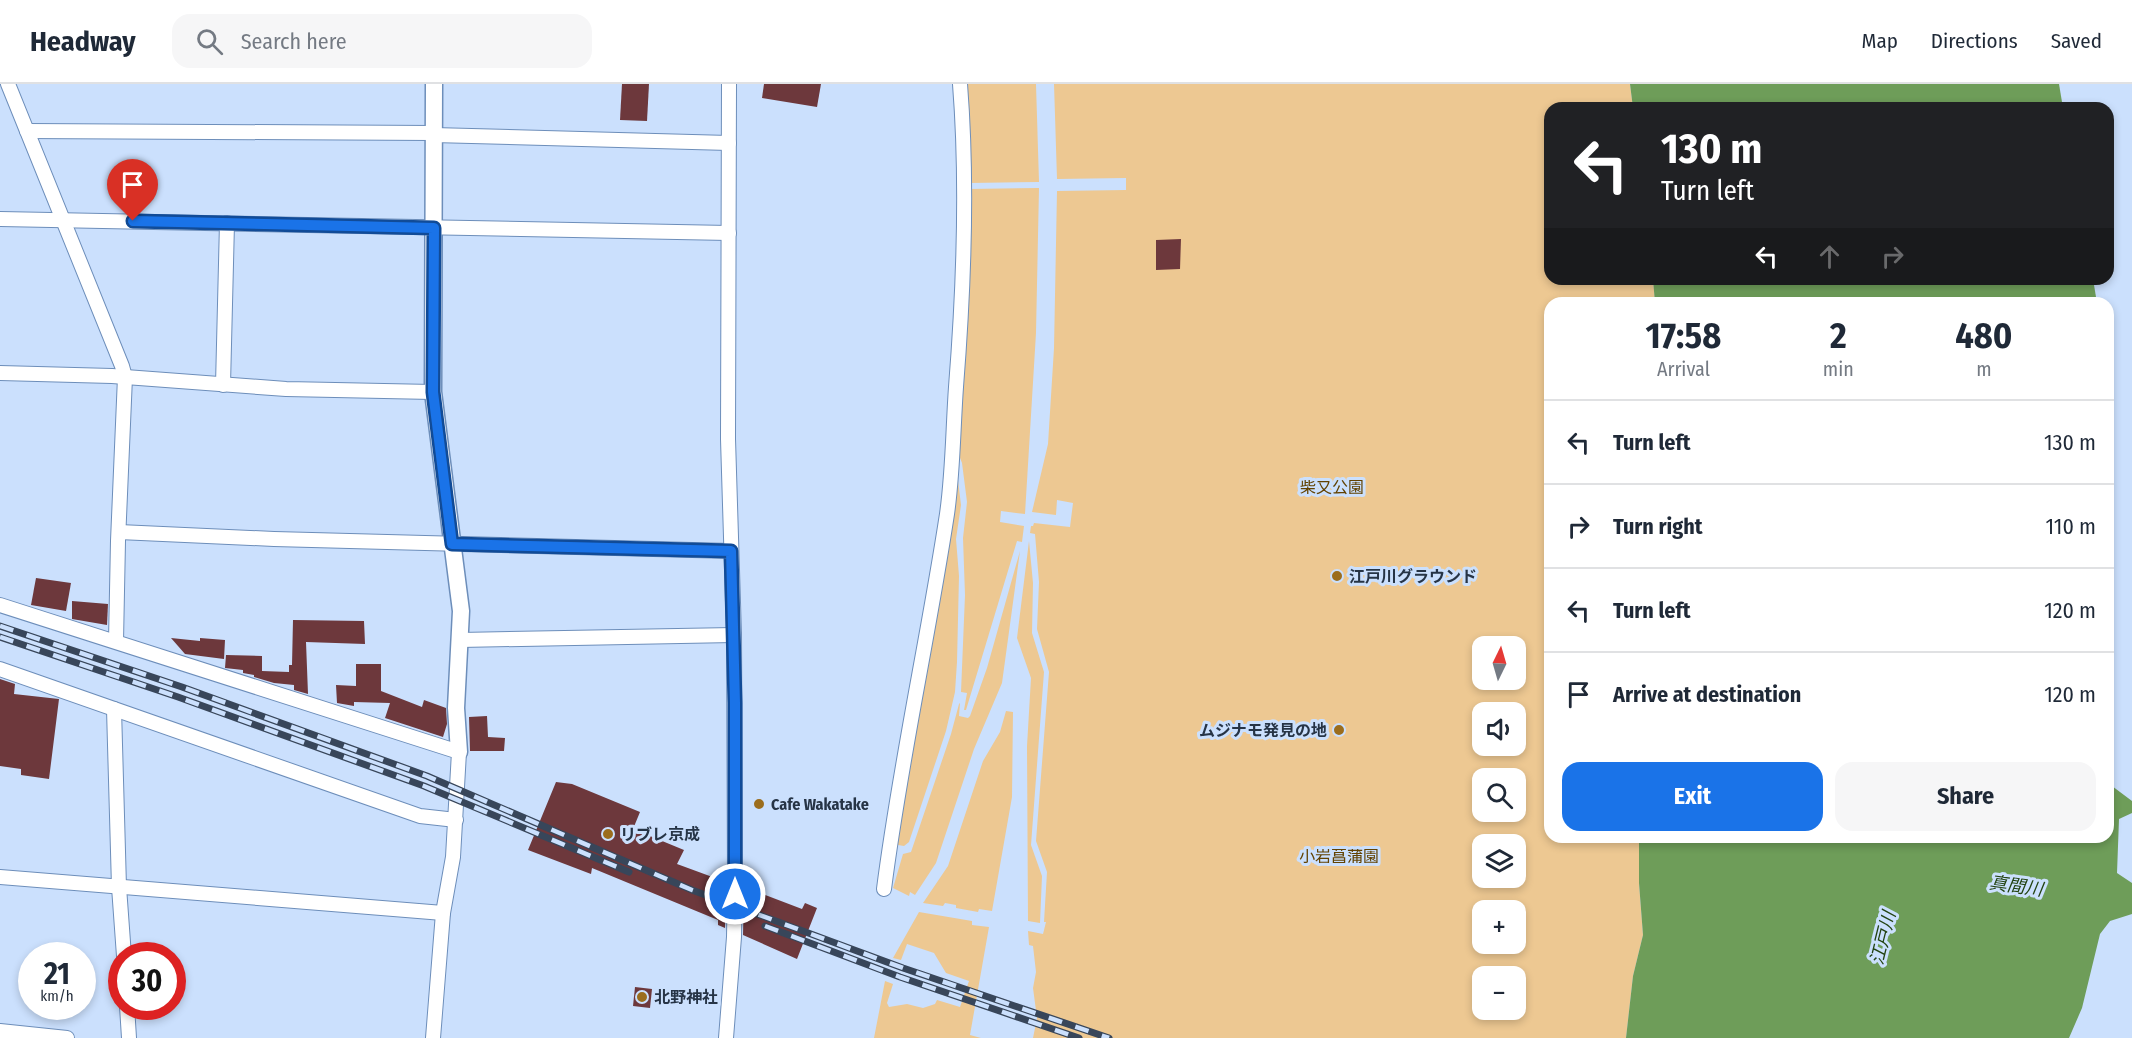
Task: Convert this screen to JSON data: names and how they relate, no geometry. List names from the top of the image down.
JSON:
{
  "water": ["真間川", "江戸川"],
  "parks": ["柴又公園", "小岩菖蒲園"],
  "places": [
    "江戸川グラウンド",
    "ムジナモ発見の地",
    "Cafe Wakatake",
    "リブレ京成",
    "北野神社"
  ],
  "north": "top",
  "page": {
    "header": "Headway",
    "search": "Search here",
    "nav": ["Map", "Directions", "Saved"],
    "turn": ["130 m", "Turn left"],
    "eta": [
      "17:58",
      "Arrival",
      "2",
      "min",
      "480",
      "m"
    ],
    "list": [
      {
        "name": "Turn left",
        "value": "130 m"
      },
      {
        "name": "Turn right",
        "value": "110 m"
      },
      {
        "name": "Turn left",
        "value": "120 m"
      },
      {
        "name": "Arrive at destination",
        "value": "120 m"
      }
    ],
    "map_buttons": ["+", "−"],
    "buttons": ["Exit", "Share"],
    "speed": "21 km/h",
    "limit": "30"
  }
}
